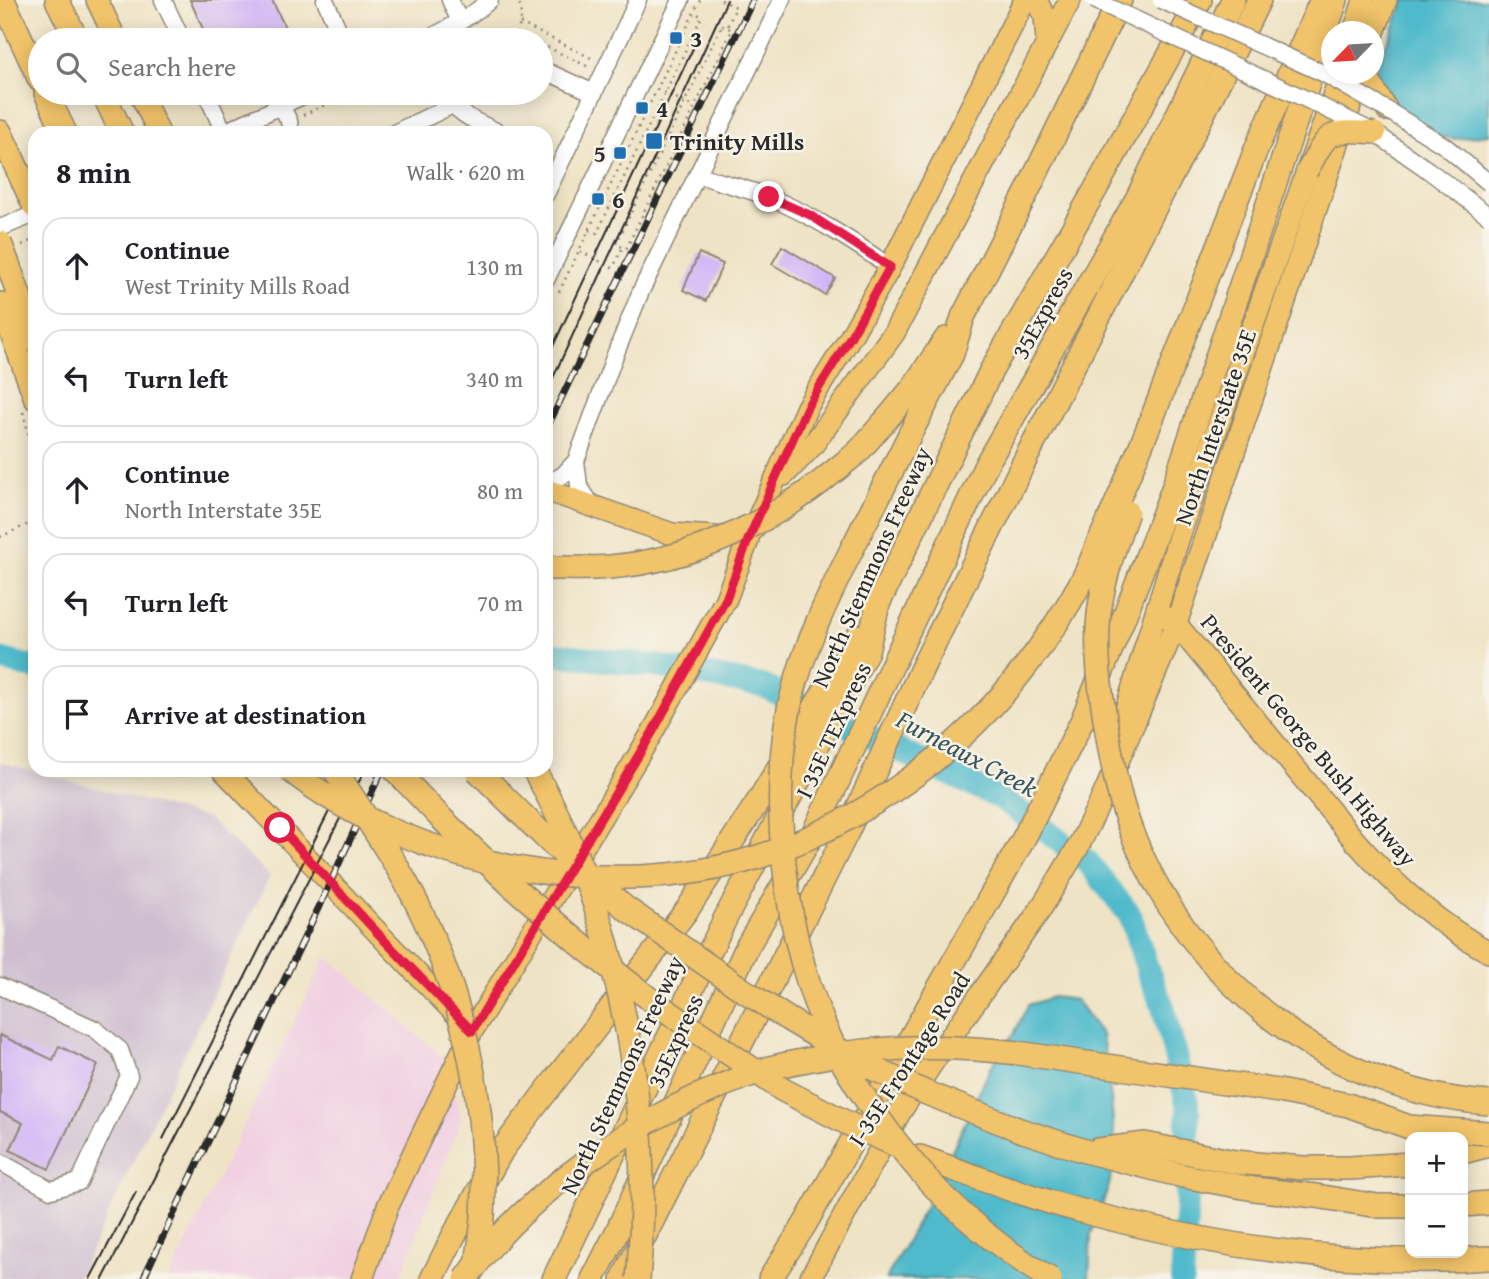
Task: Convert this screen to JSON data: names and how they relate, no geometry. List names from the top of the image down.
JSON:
{
  "streets": {
    "highway": ["35Express", "North Stemmons Freeway", "I 35E TEXpress"],
    "main road": ["North Interstate 35E", "President George Bush Highway", "I-35E Frontage Road"]
  },
  "crossings": [
    ["35Express", "I 35E TEXpress"],
    ["North Interstate 35E", "President George Bush Highway"],
    ["North Interstate 35E", "I-35E Frontage Road"]
  ],
  "water": ["Furneaux Creek"],
  "places": {
    "transit": [
      "3",
      "4",
      "Trinity Mills",
      "5",
      "6"
    ]
  },
  "north": "bottom left",
  "page": {
    "search": "Search here",
    "heading": ["8 min", "Walk · 620 m"],
    "list": [
      ["Continue", "West Trinity Mills Road", "130 m"],
      ["Turn left", "340 m"],
      ["Continue", "North Interstate 35E", "80 m"],
      ["Turn left", "70 m"],
      "Arrive at destination"
    ],
    "map_buttons": ["+", "−"]
  }
}
